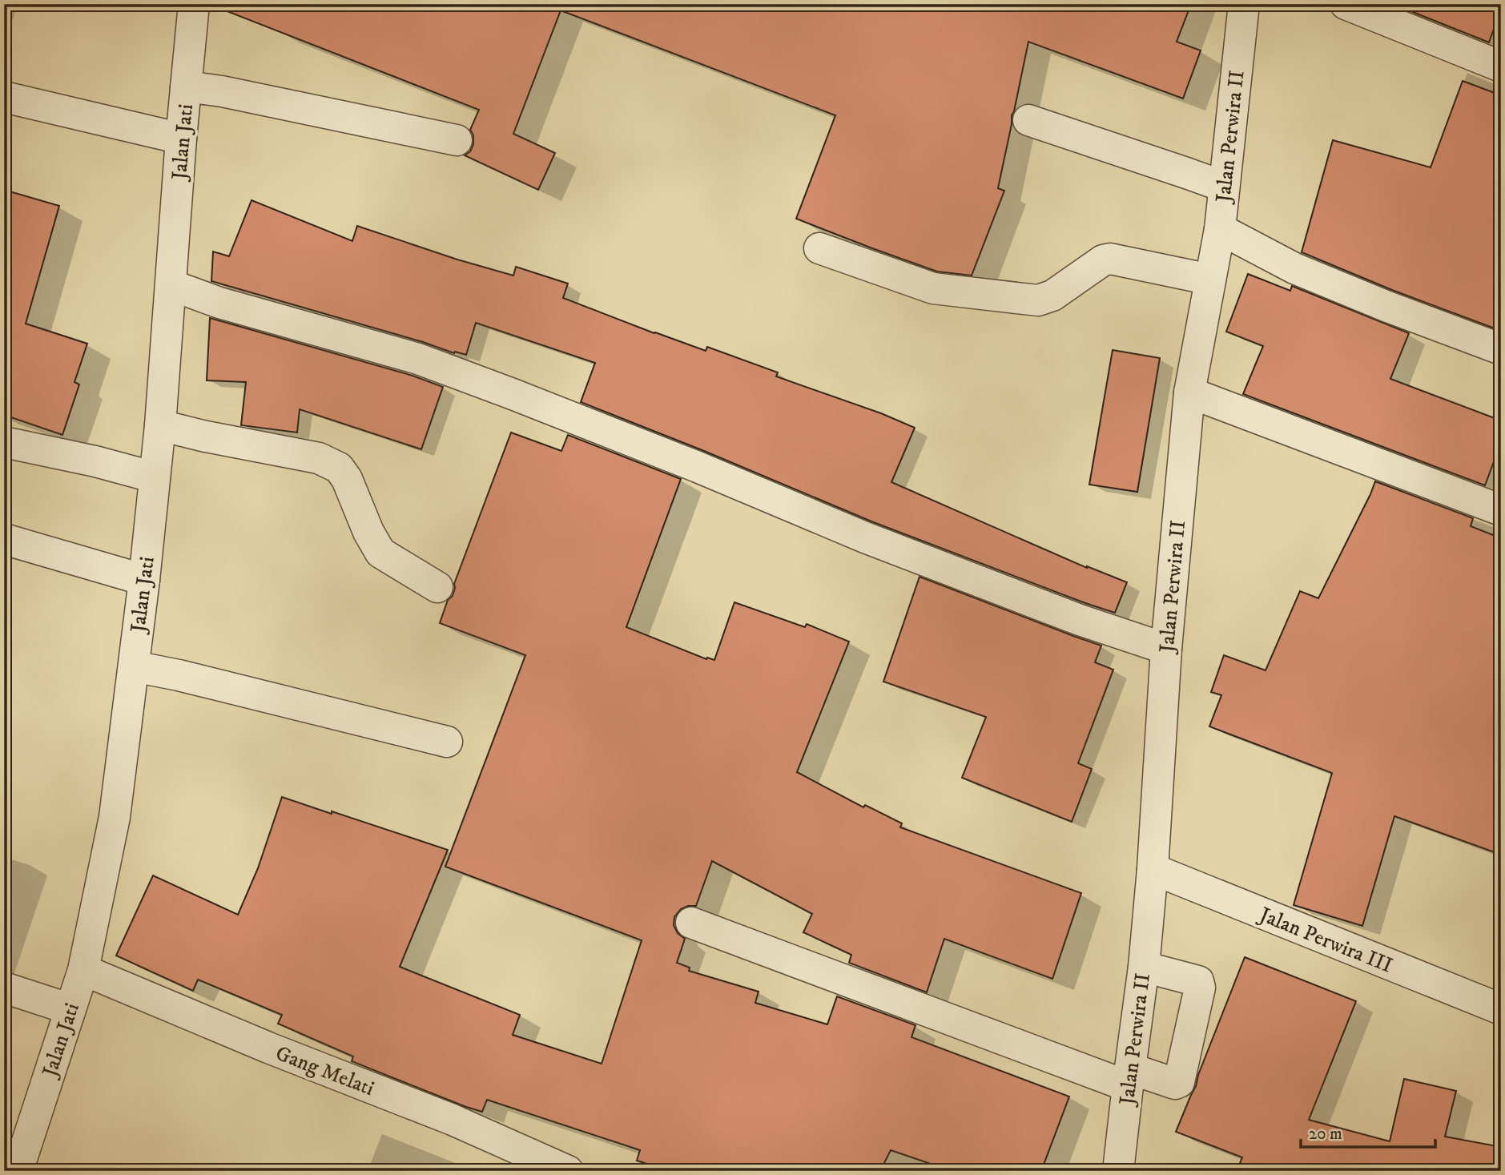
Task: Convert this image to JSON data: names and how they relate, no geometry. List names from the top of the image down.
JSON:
{
  "streets": {
    "street": [
      "Jalan Perwira II",
      "Jalan Jati",
      "Jalan Perwira III",
      "Gang Melati"
    ]
  },
  "crossings": [
    ["Jalan Perwira II", "Jalan Perwira III"],
    ["Jalan Jati", "Gang Melati"]
  ],
  "scale_bar": "20 m"
}
